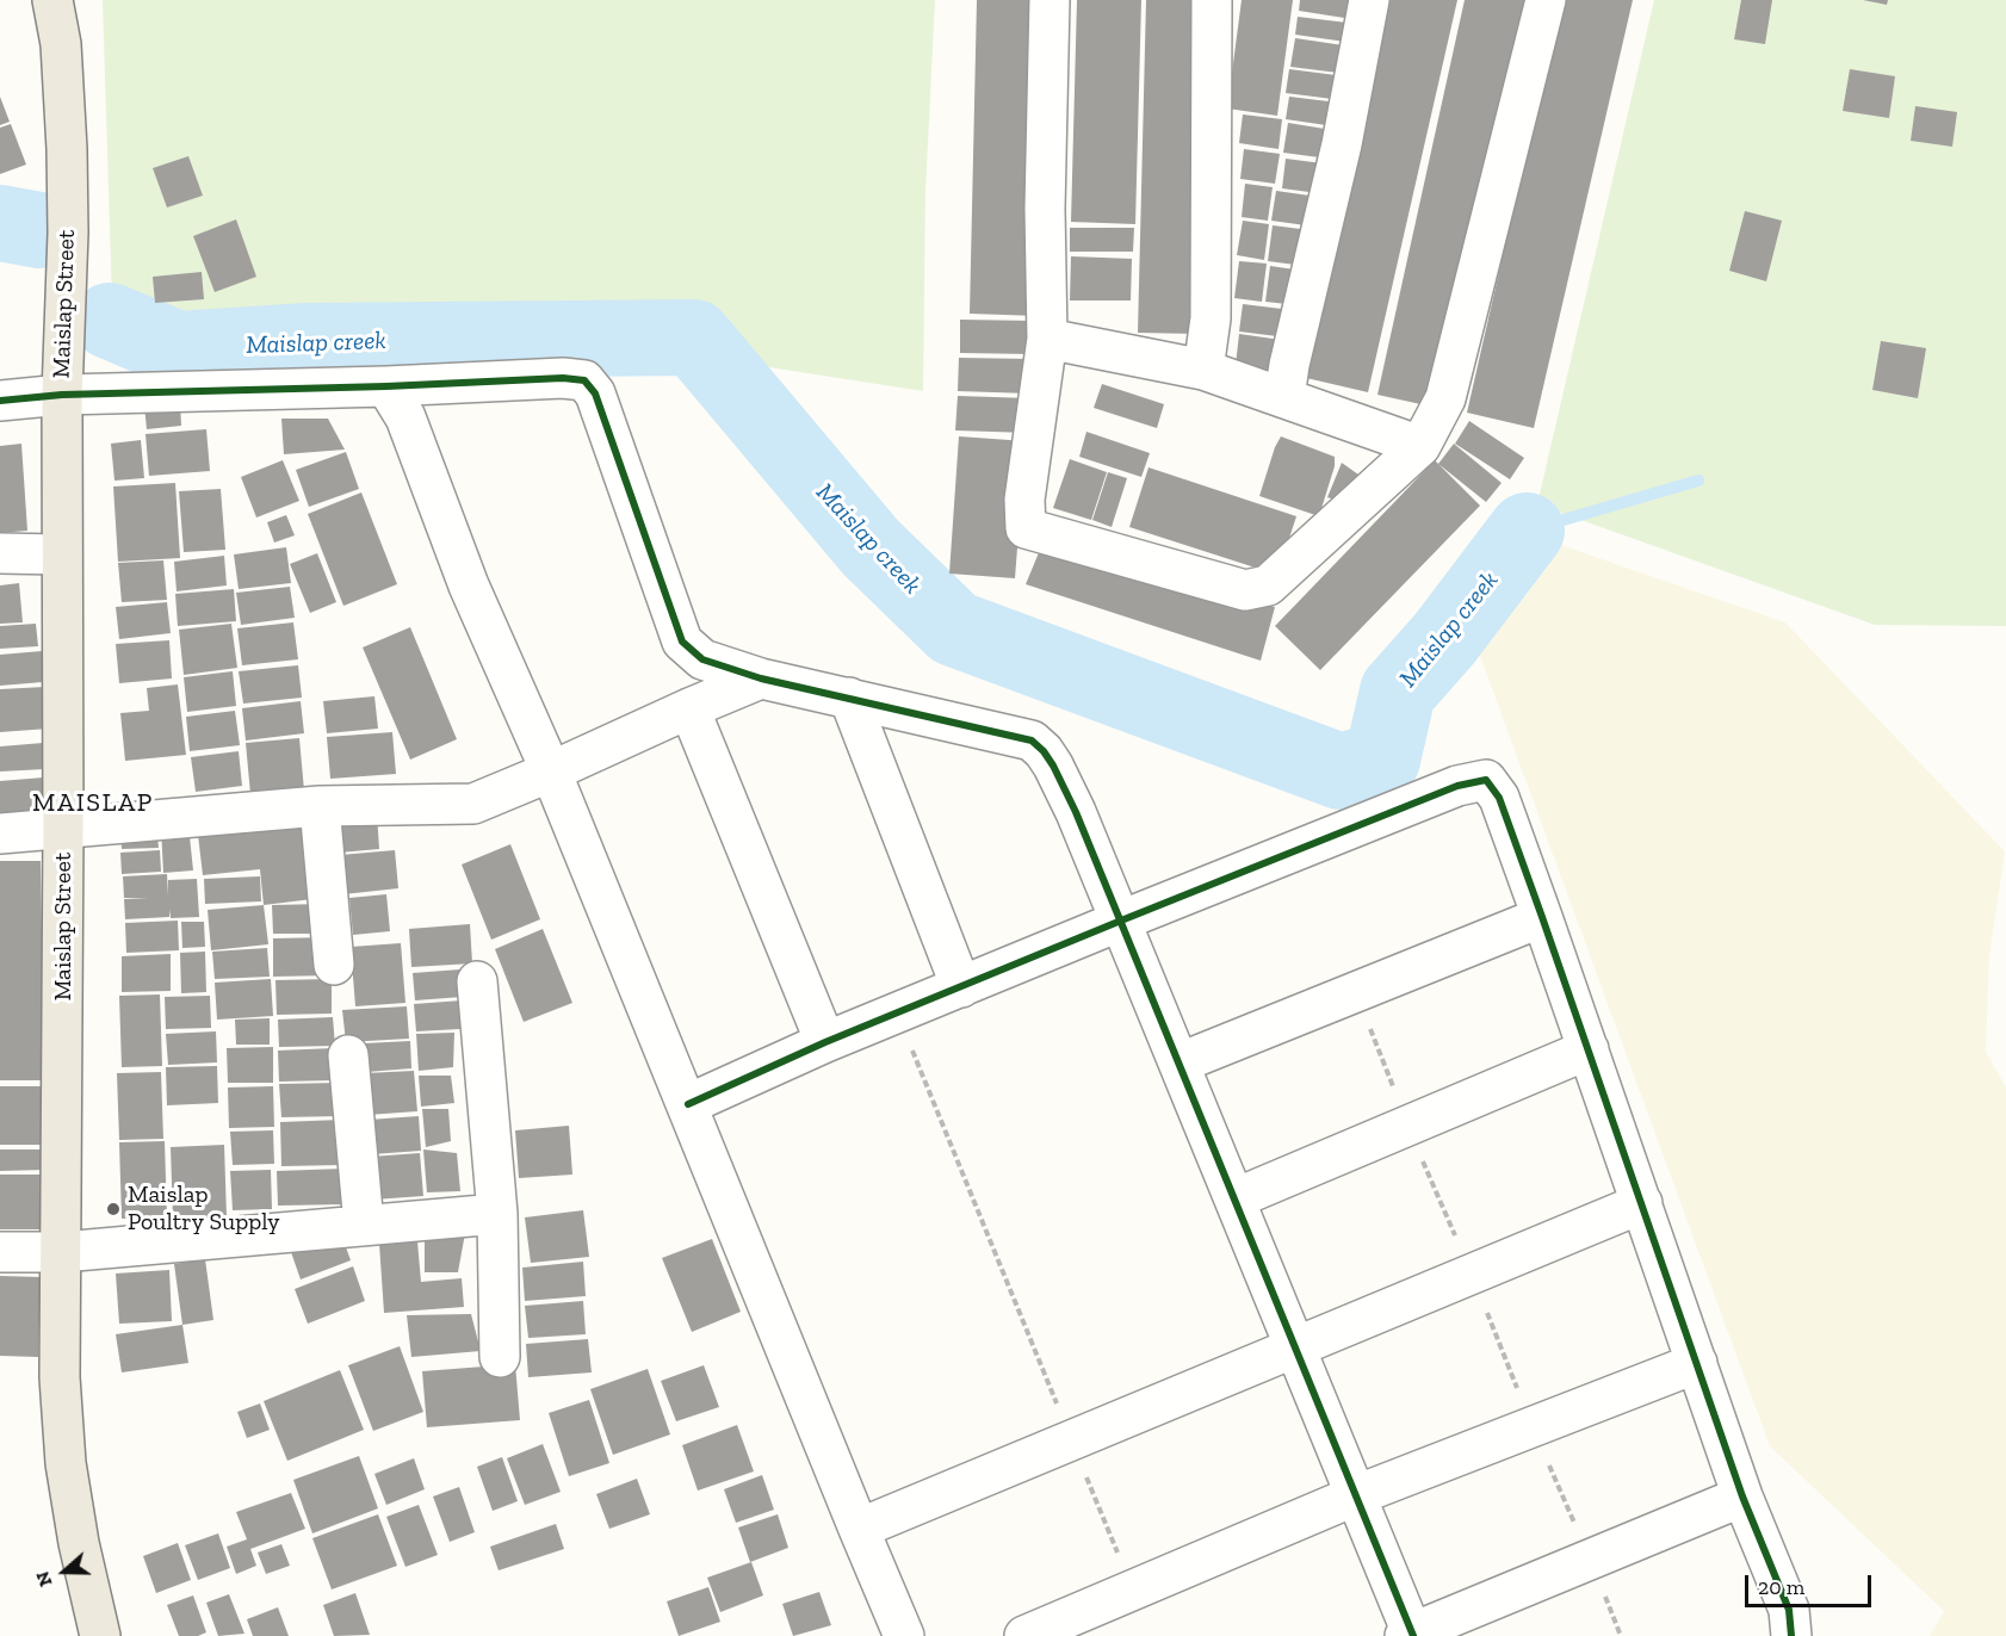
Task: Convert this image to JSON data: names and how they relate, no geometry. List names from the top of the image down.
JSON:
{
  "streets": {
    "main road": ["Maislap Street"]
  },
  "districts": ["MAISLAP"],
  "water": ["Maislap creek"],
  "places": ["Maislap Poultry Supply"],
  "scale_bar": "20 m",
  "north": "left"
}
